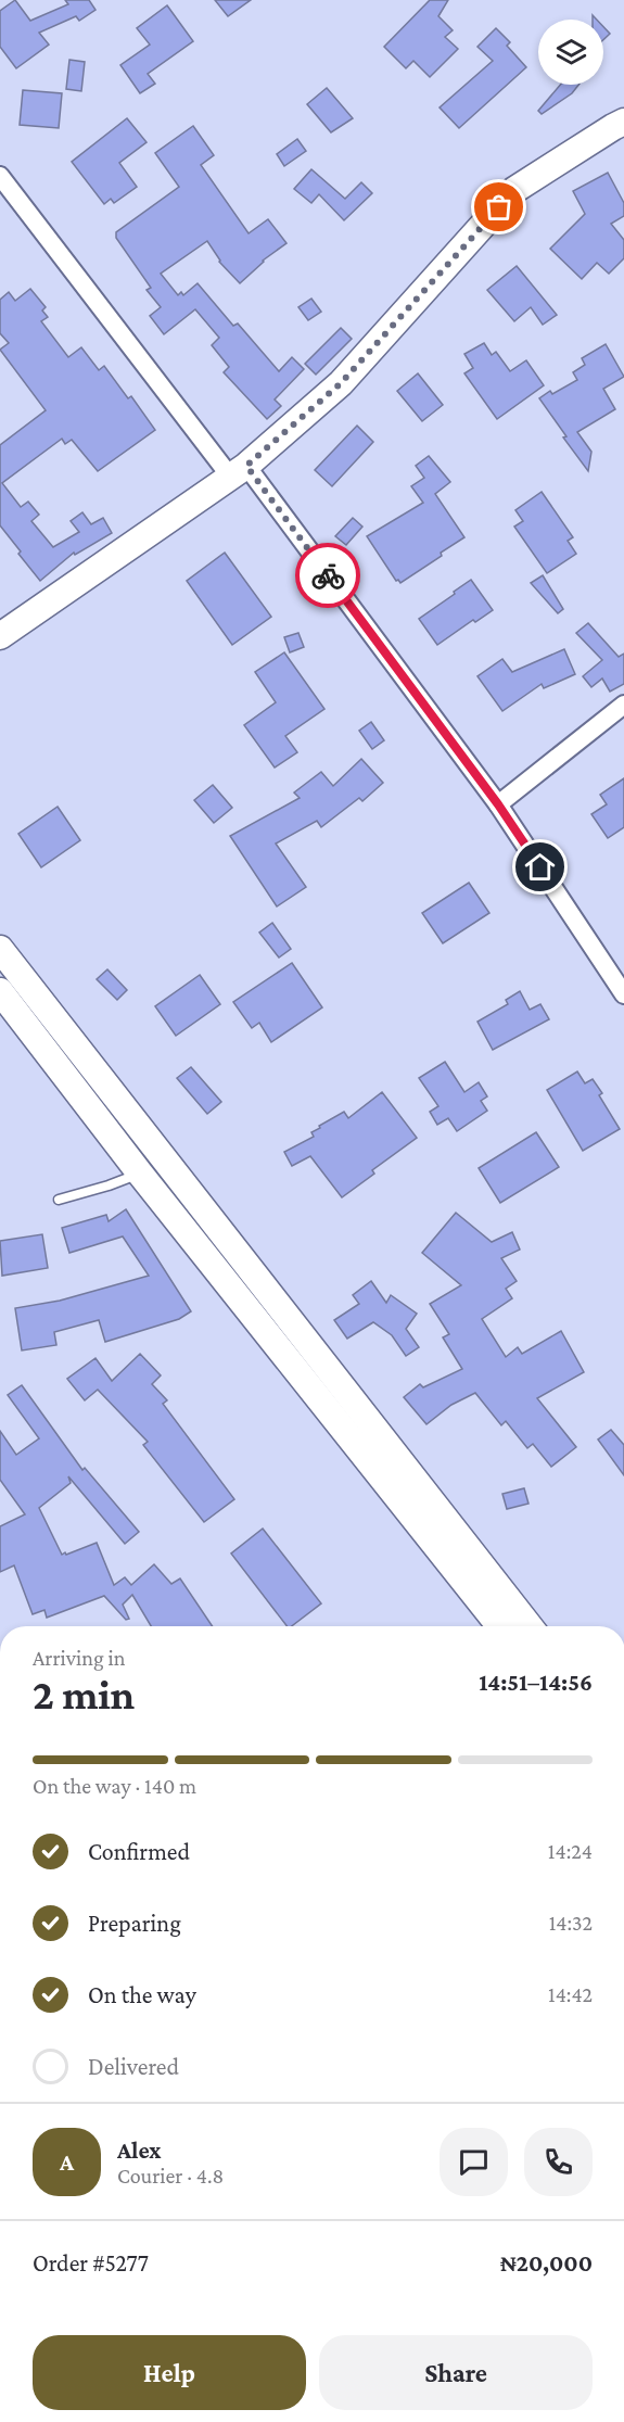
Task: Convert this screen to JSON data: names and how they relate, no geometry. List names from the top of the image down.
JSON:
{
  "page": {
    "heading": ["2 min", "Arriving in", "14:51–14:56"],
    "panel": [
      "Alex",
      "Courier · 4.8",
      "Order #5277",
      "₦20,000"
    ],
    "bar": "On the way · 140 m",
    "list": [
      ["Confirmed", "14:24"],
      ["Preparing", "14:32"],
      ["On the way", "14:42"],
      "Delivered"
    ],
    "round": "A",
    "buttons": ["Help", "Share"]
  }
}
